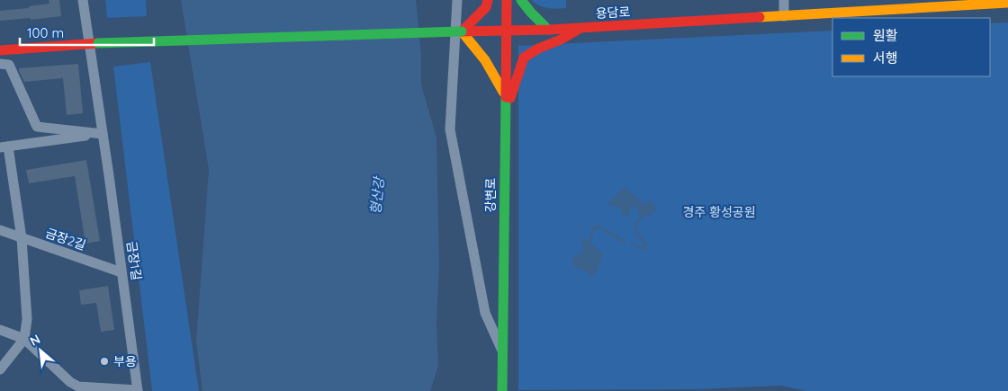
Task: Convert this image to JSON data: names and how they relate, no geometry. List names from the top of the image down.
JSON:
{
  "streets": {
    "main road": ["용담로", "강변로"],
    "street": ["금장2길", "금장1길"]
  },
  "crossings": [
    ["용담로", "강변로"],
    ["용담로", "금장1길"],
    ["금장2길", "금장1길"]
  ],
  "water": ["형산강"],
  "parks": ["경주 황성공원"],
  "places": ["부용"],
  "legend": ["원활", "서행"],
  "scale_bar": "100 m",
  "north": "top left"
}
